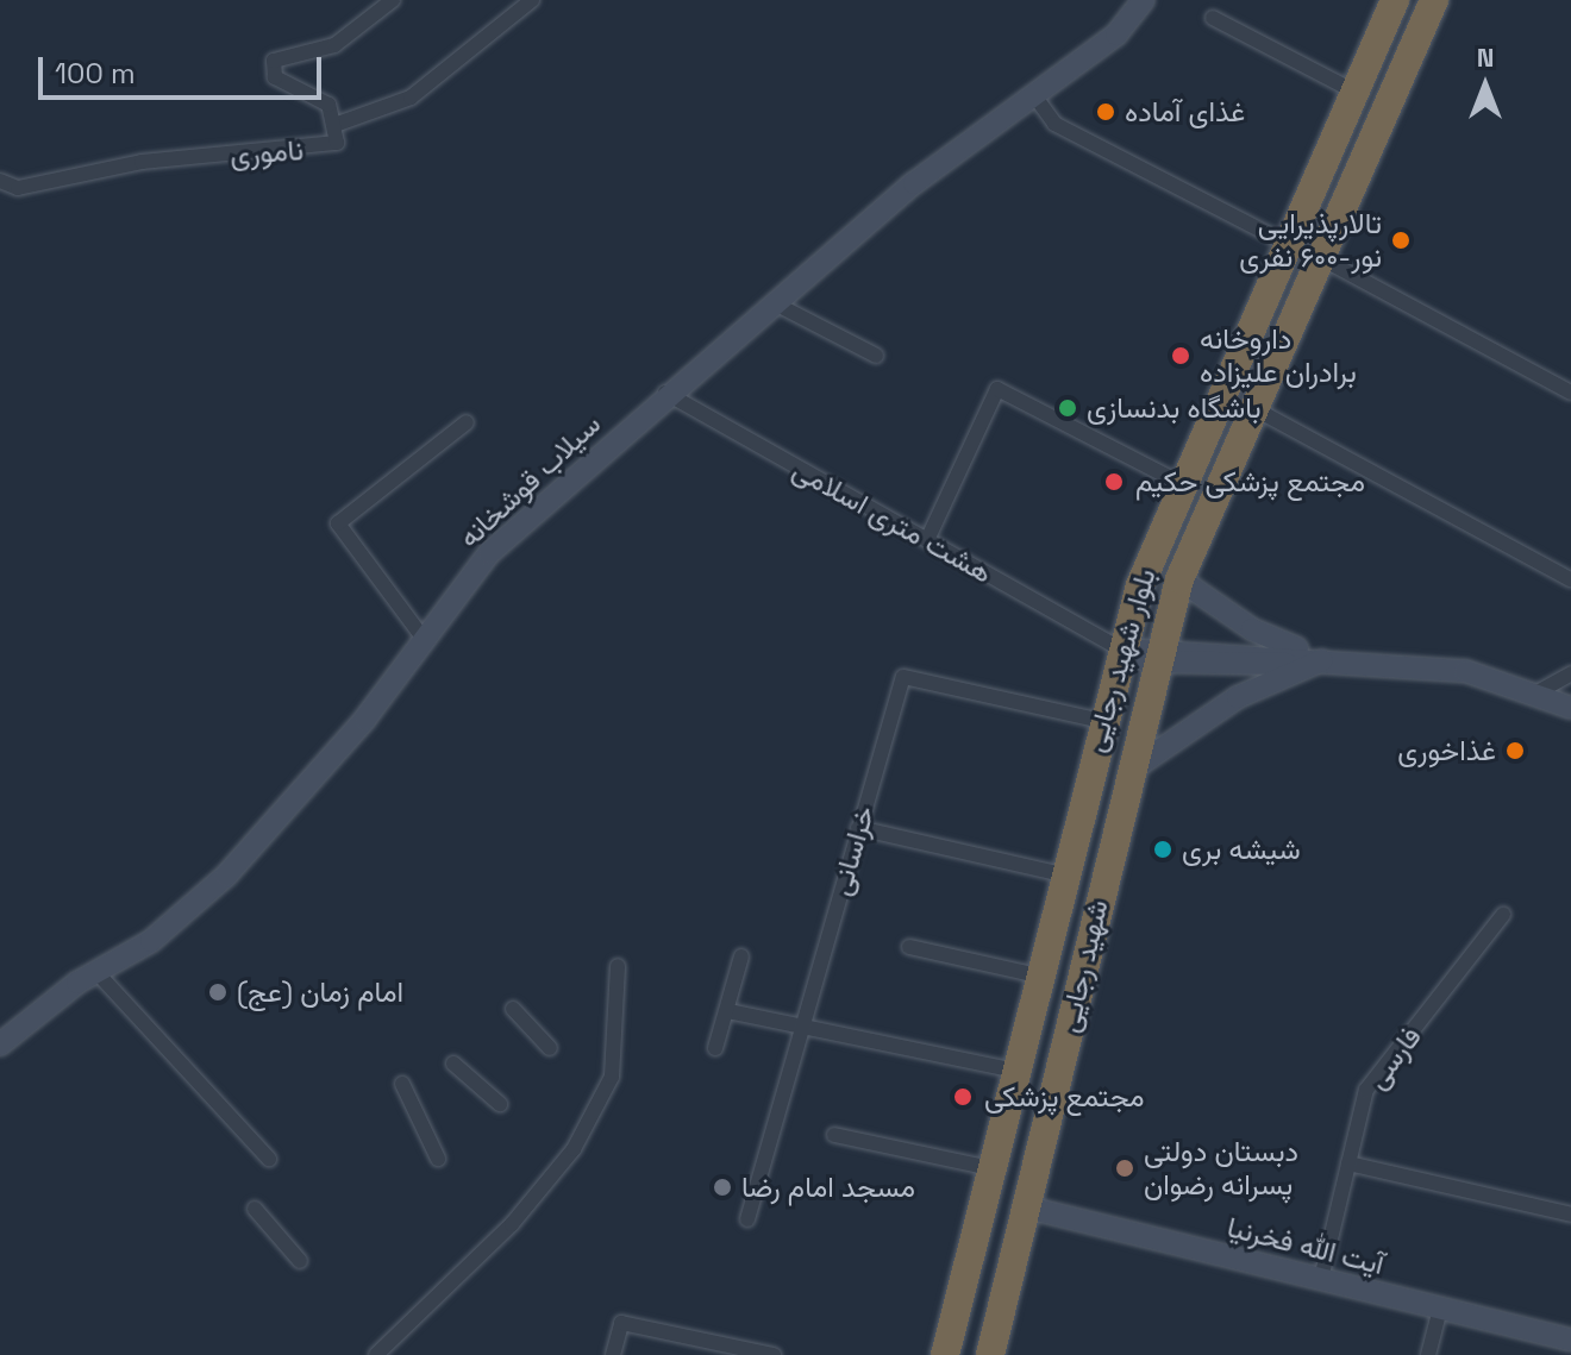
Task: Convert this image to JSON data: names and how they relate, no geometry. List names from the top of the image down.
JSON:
{
  "streets": {
    "highway": ["بلوار شهید رجایی", "شهید رجایی"],
    "street": [
      "ناموری",
      "سیلاب قوشخانه",
      "هشت متری اسلامی",
      "خراسانی",
      "فارسی",
      "آیت الله فخرنیا"
    ]
  },
  "crossings": [
    ["سیلاب قوشخانه", "هشت متری اسلامی"],
    ["هشت متری اسلامی", "بلوار شهید رجایی"],
    ["بلوار شهید رجایی", "خراسانی"],
    ["بلوار شهید رجایی", "شهید رجایی"],
    ["شهید رجایی", "آیت الله فخرنیا"],
    ["فارسی", "آیت الله فخرنیا"]
  ],
  "places": [
    "غذای آماده",
    "تالارپذیرایی نور-۶۰۰ نفری",
    "داروخانه برادران علیزاده",
    "باشگاه بدنسازی",
    "مجتمع پزشکی حکیم",
    "غذاخوری",
    "شیشه بری",
    "امام زمان (عج)",
    "مجتمع پزشکی",
    "دبستان دولتی پسرانه رضوان",
    "مسجد امام رضا"
  ],
  "scale_bar": "100 m",
  "north": "top"
}
